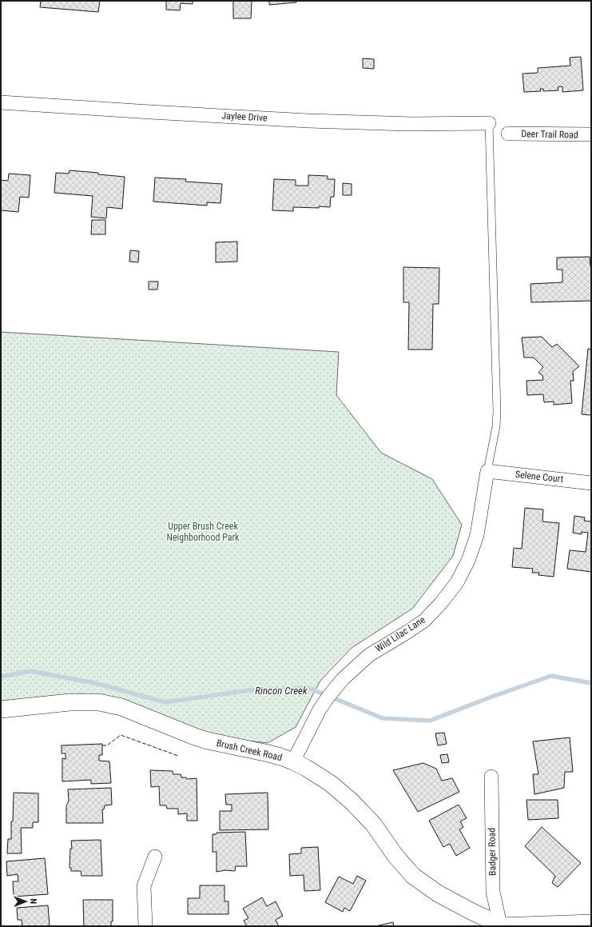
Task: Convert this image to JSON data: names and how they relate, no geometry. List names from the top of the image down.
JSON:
{
  "streets": {
    "street": [
      "Jaylee Drive",
      "Deer Trail Road",
      "Selene Court",
      "Wild Lilac Lane",
      "Brush Creek Road",
      "Badger Road"
    ]
  },
  "crossings": [
    ["Selene Court", "Wild Lilac Lane"],
    ["Wild Lilac Lane", "Brush Creek Road"],
    ["Brush Creek Road", "Badger Road"]
  ],
  "water": ["Rincon Creek"],
  "parks": ["Upper Brush Creek Neighborhood Park"],
  "north": "right"
}
